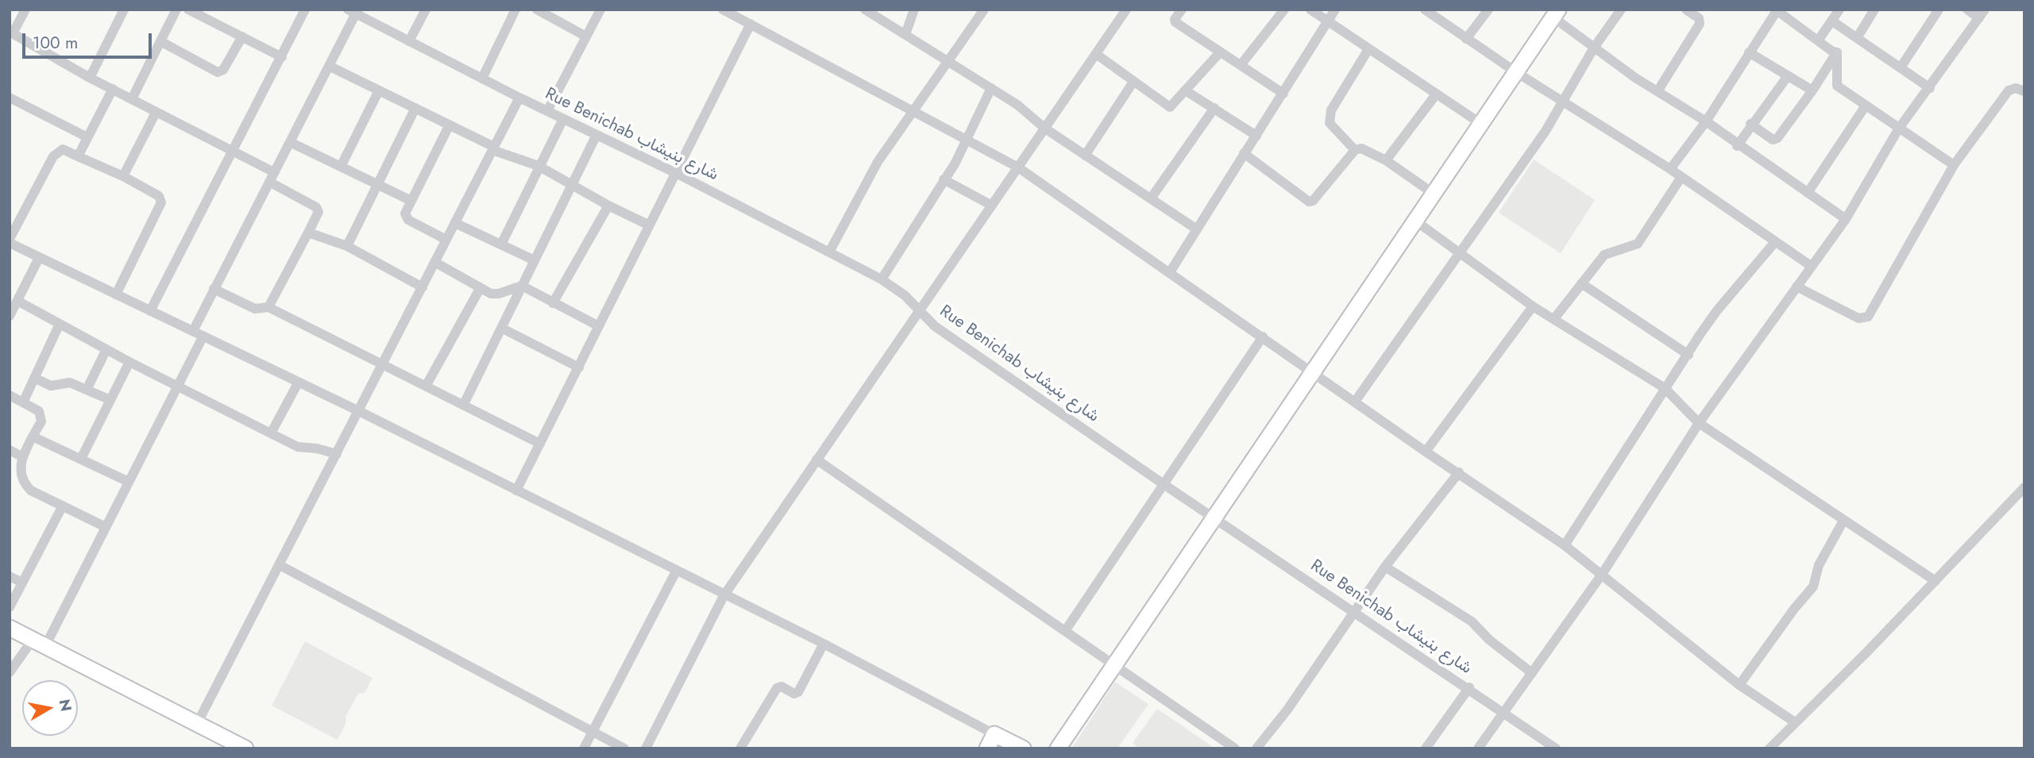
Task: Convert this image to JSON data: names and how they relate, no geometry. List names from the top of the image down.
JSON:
{
  "streets": {
    "street": ["Rue Benichab شارع بنيشاب"]
  },
  "scale_bar": "100 m",
  "north": "right"
}
